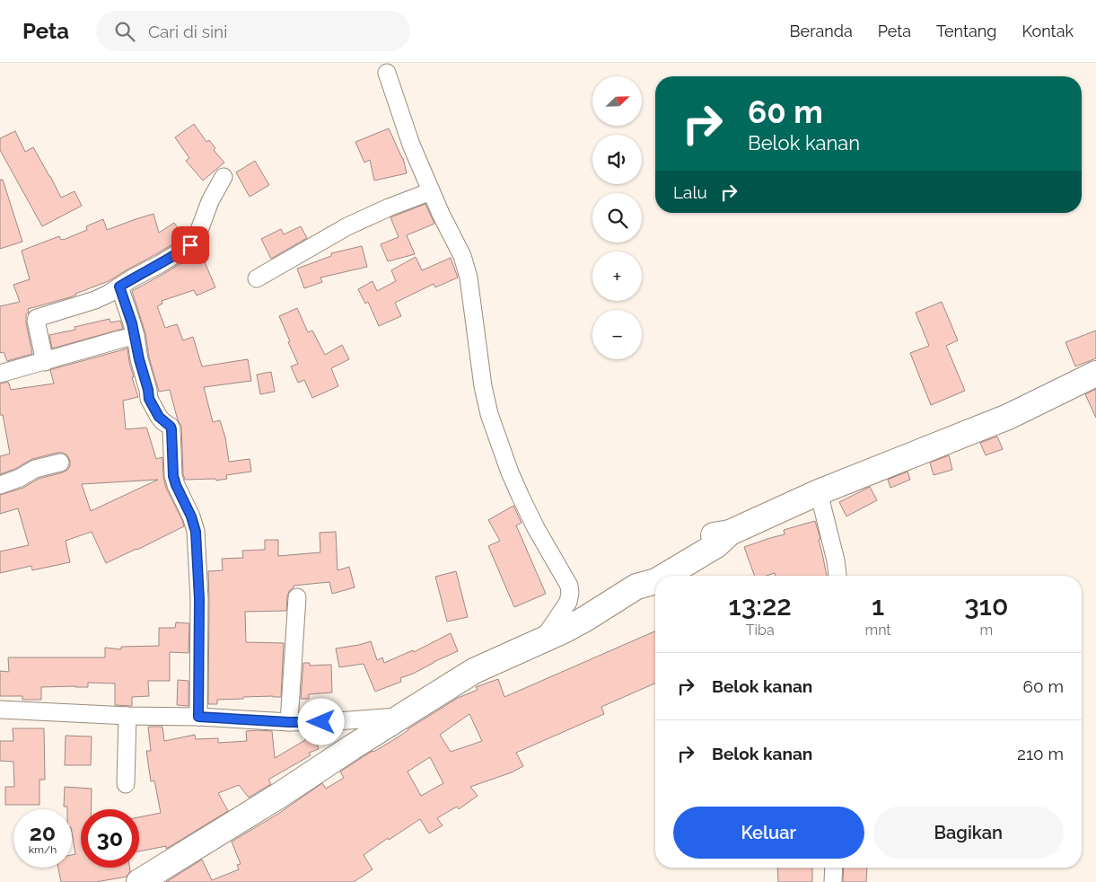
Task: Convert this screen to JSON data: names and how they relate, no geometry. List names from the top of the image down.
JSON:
{
  "north": "top right",
  "page": {
    "header": "Peta",
    "search": "Cari di sini",
    "nav": [
      "Beranda",
      "Peta",
      "Tentang",
      "Kontak"
    ],
    "map_buttons": ["+", "−"],
    "turn": ["60 m", "Belok kanan"],
    "then": "Lalu",
    "eta": [
      "13:22",
      "Tiba",
      "1",
      "mnt",
      "310",
      "m"
    ],
    "list": [
      {
        "name": "Belok kanan",
        "value": "60 m"
      },
      {
        "name": "Belok kanan",
        "value": "210 m"
      }
    ],
    "buttons": ["Keluar", "Bagikan"],
    "speed": "20 km/h",
    "limit": "30"
  }
}
